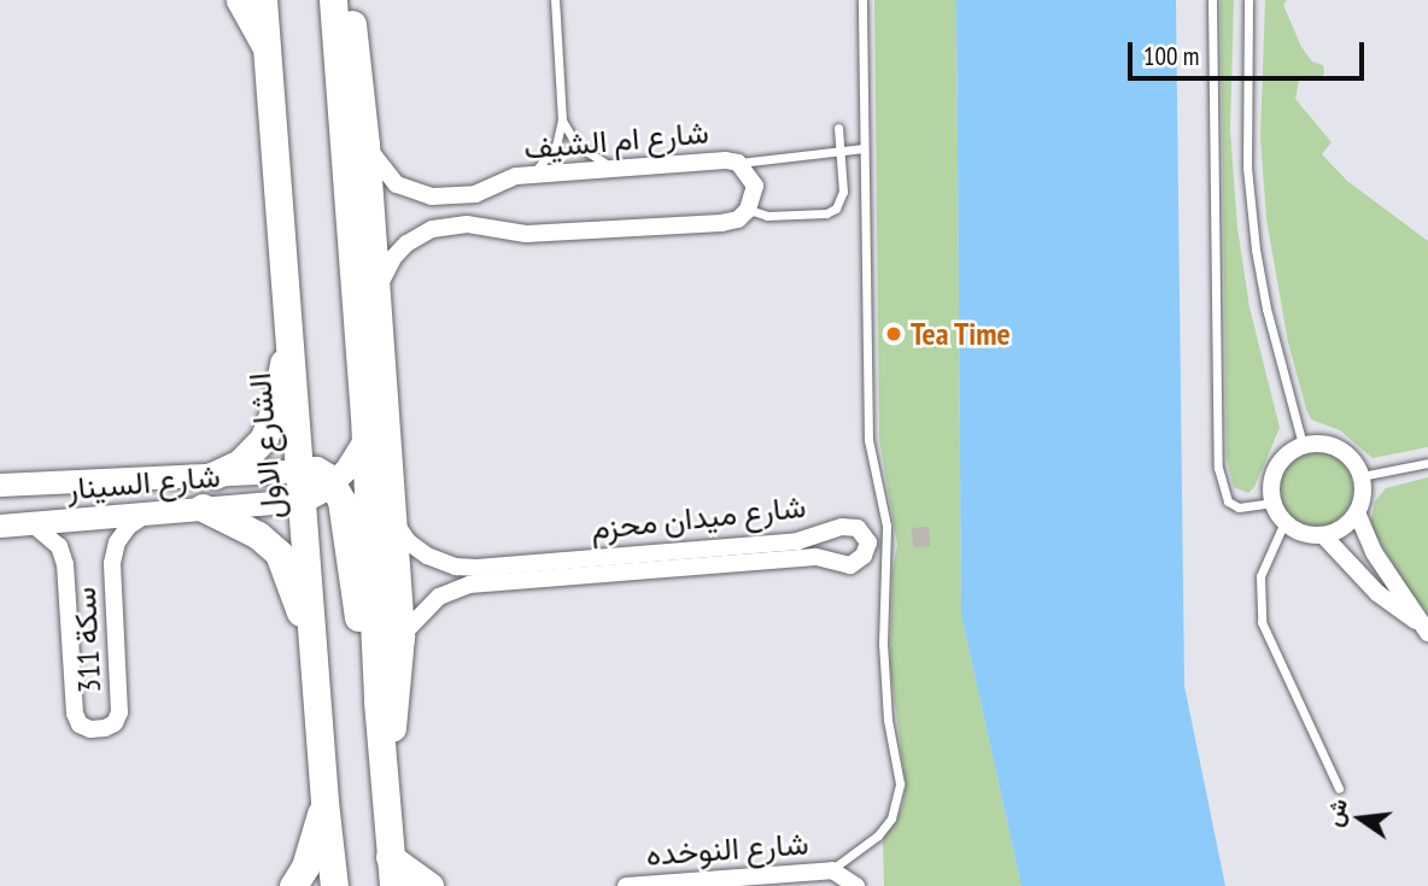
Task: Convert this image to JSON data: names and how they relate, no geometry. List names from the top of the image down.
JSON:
{
  "streets": {
    "main road": ["الشارع الاول"],
    "street": [
      "شارع ام الشيف",
      "شارع السينار",
      "شارع ميدان محزم",
      "سكة 311",
      "شارع النوخده"
    ]
  },
  "crossings": [
    ["الشارع الاول", "شارع السينار"],
    ["شارع السينار", "سكة 311"]
  ],
  "places": ["Tea Time"],
  "scale_bar": "100 m",
  "north": "left"
}
